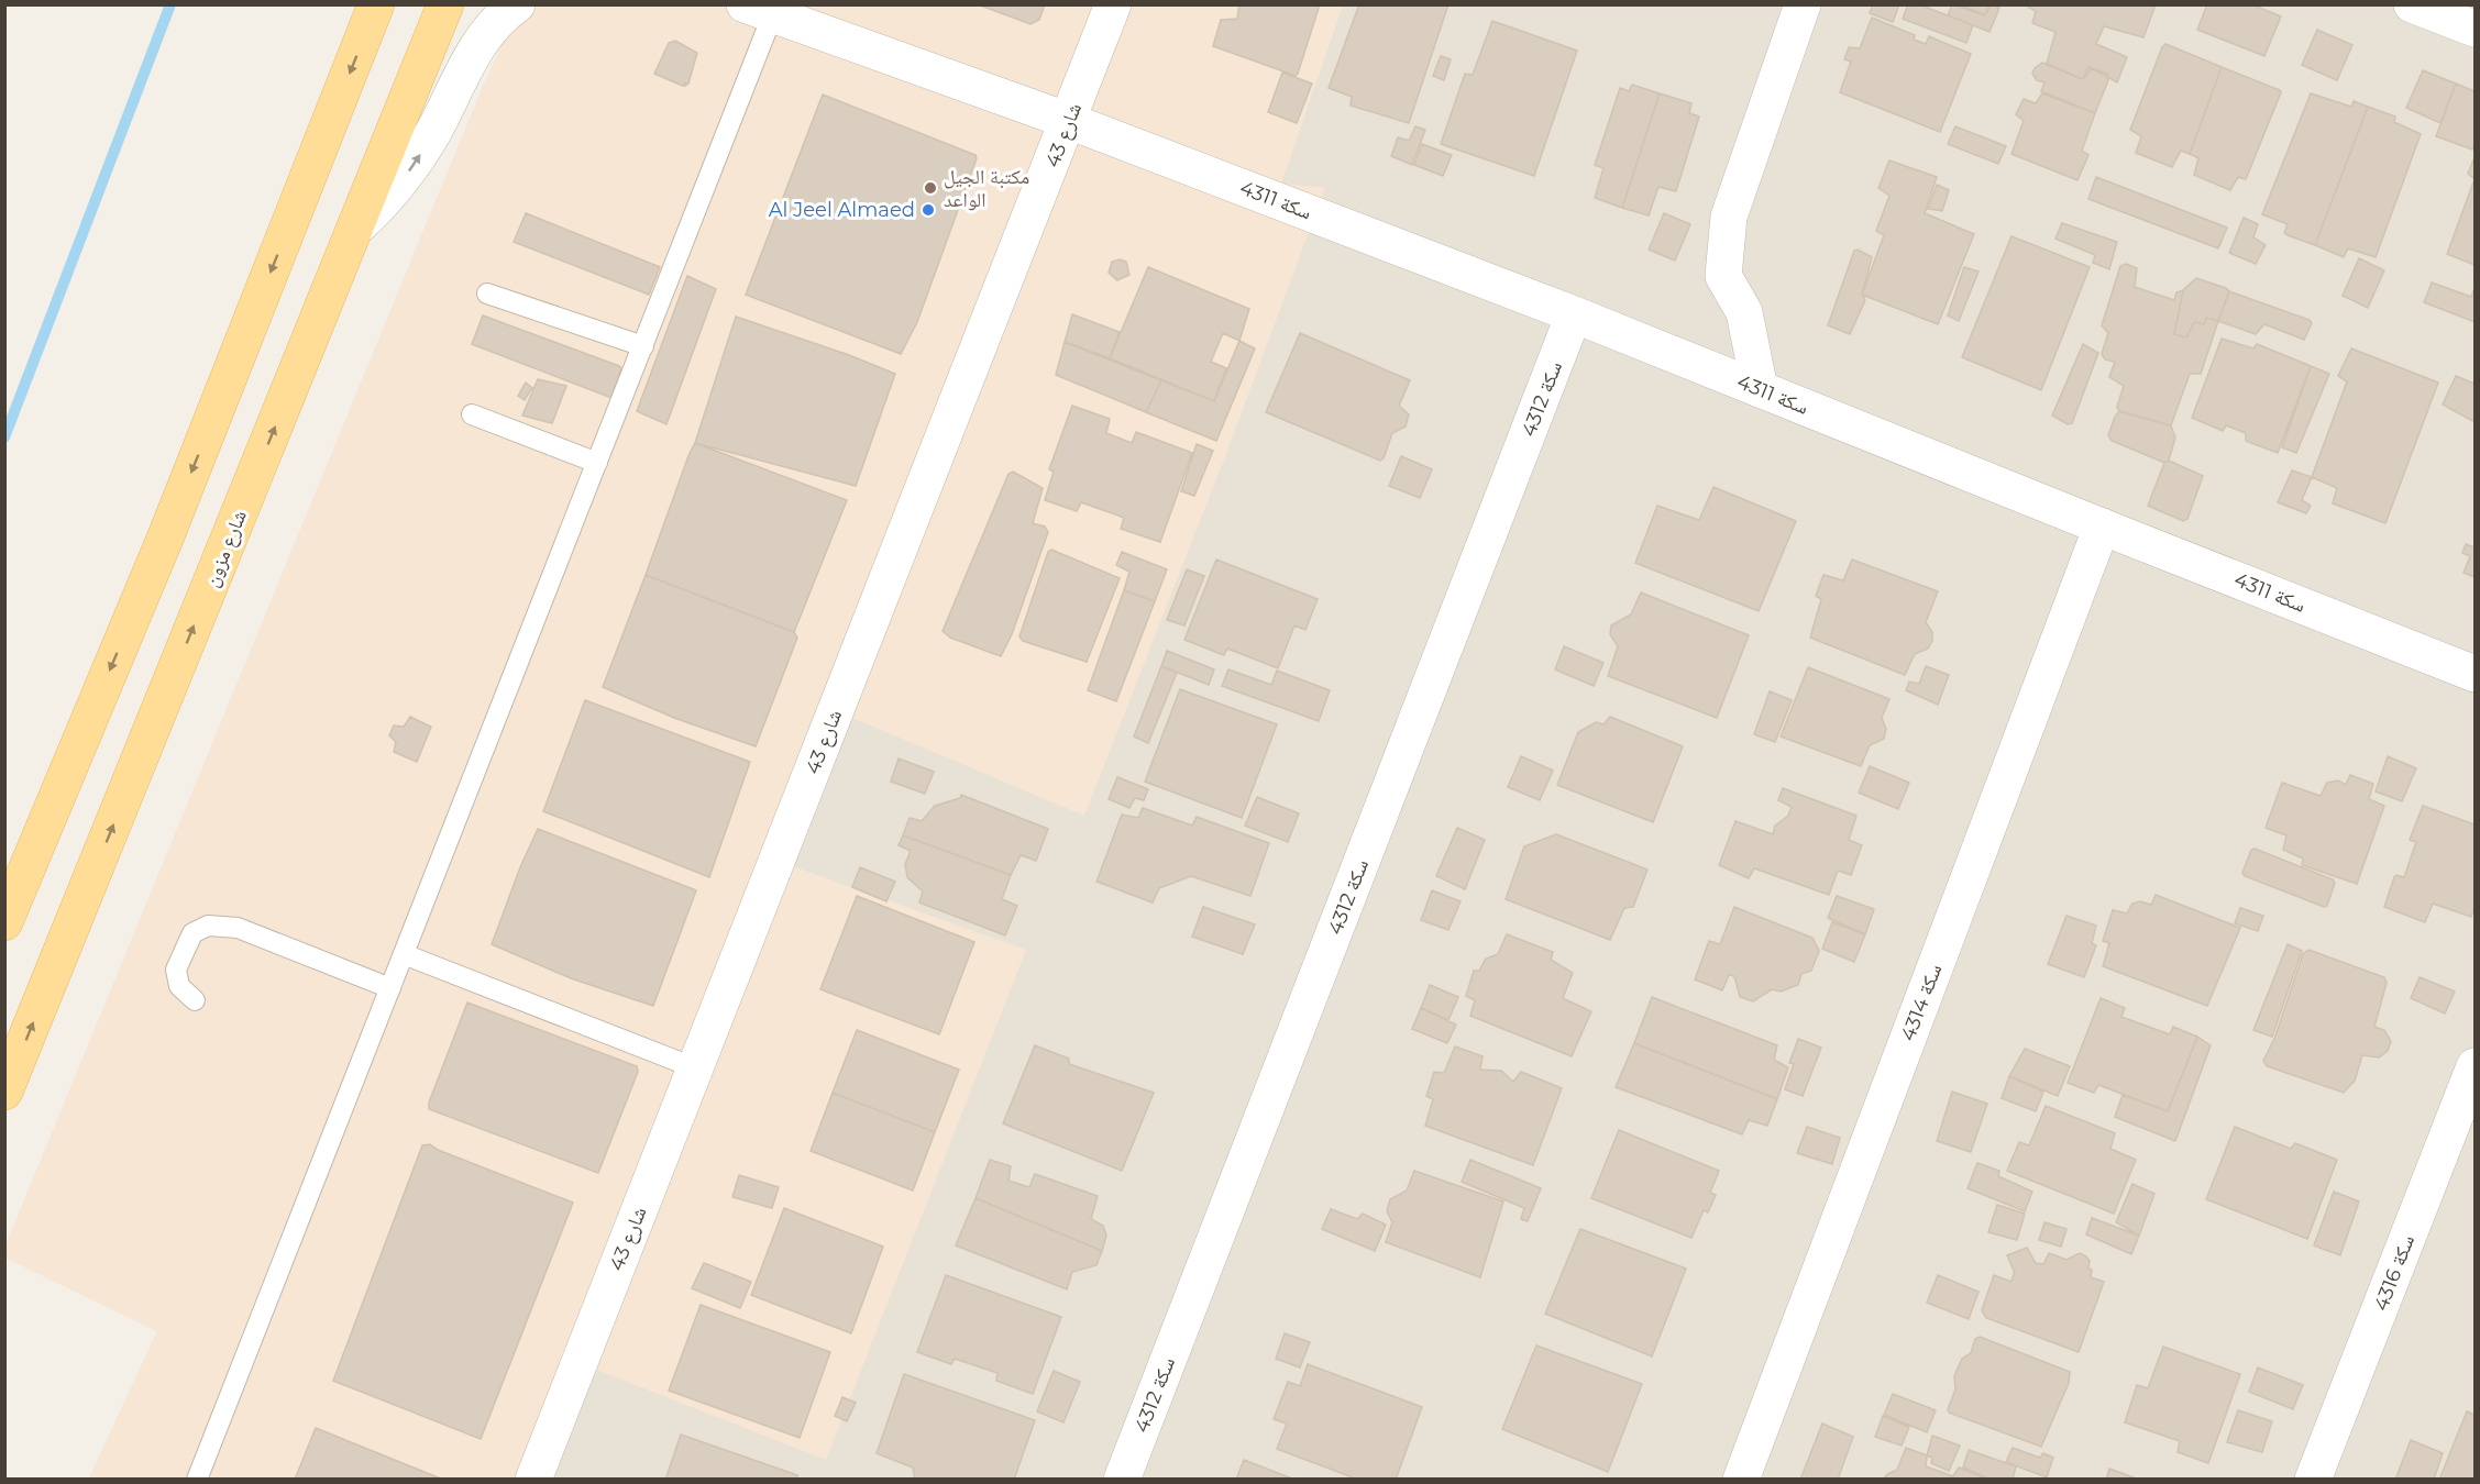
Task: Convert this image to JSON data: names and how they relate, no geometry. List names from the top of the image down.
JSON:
{
  "streets": {
    "main road": ["شارع مزون"],
    "street": [
      "شارع 43",
      "سكة 4311",
      "سكة 4312",
      "سكة 4314",
      "سكة 4316"
    ]
  },
  "crossings": [
    ["شارع 43", "سكة 4311"],
    ["سكة 4311", "سكة 4312"],
    ["سكة 4311", "سكة 4314"]
  ],
  "places": ["مكتبة الجيل الواعد", "Al Jeel Almaed"]
}
